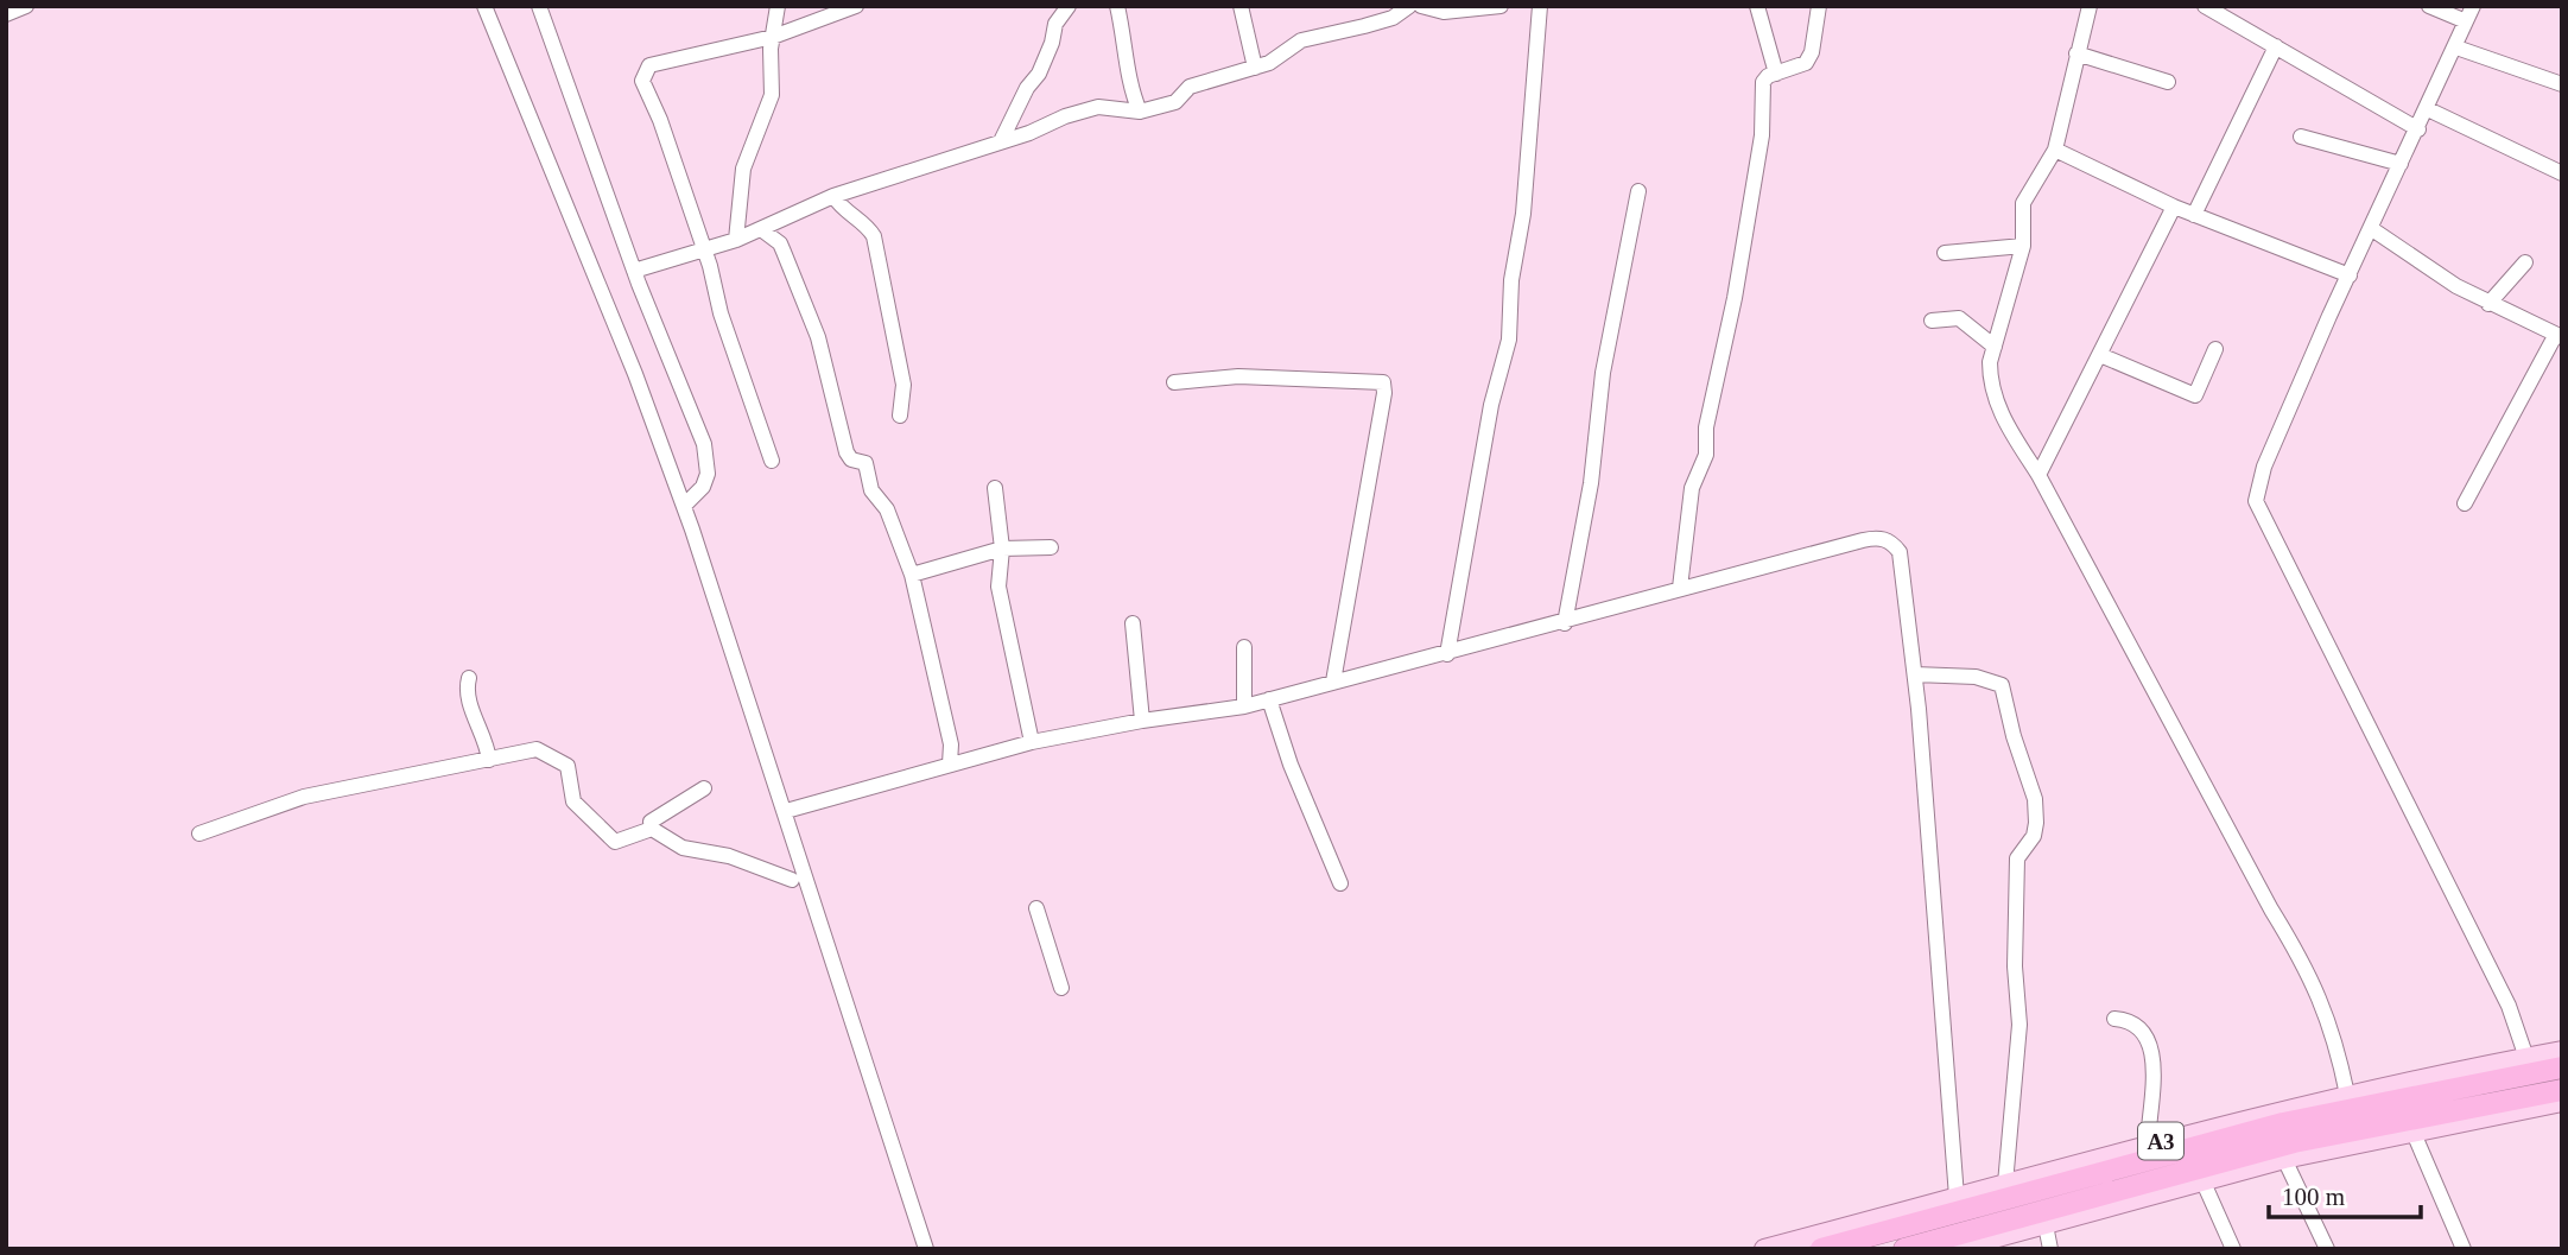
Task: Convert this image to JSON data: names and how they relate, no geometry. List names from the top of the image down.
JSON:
{
  "streets": {
    "highway": ["A3"]
  },
  "scale_bar": "100 m"
}
